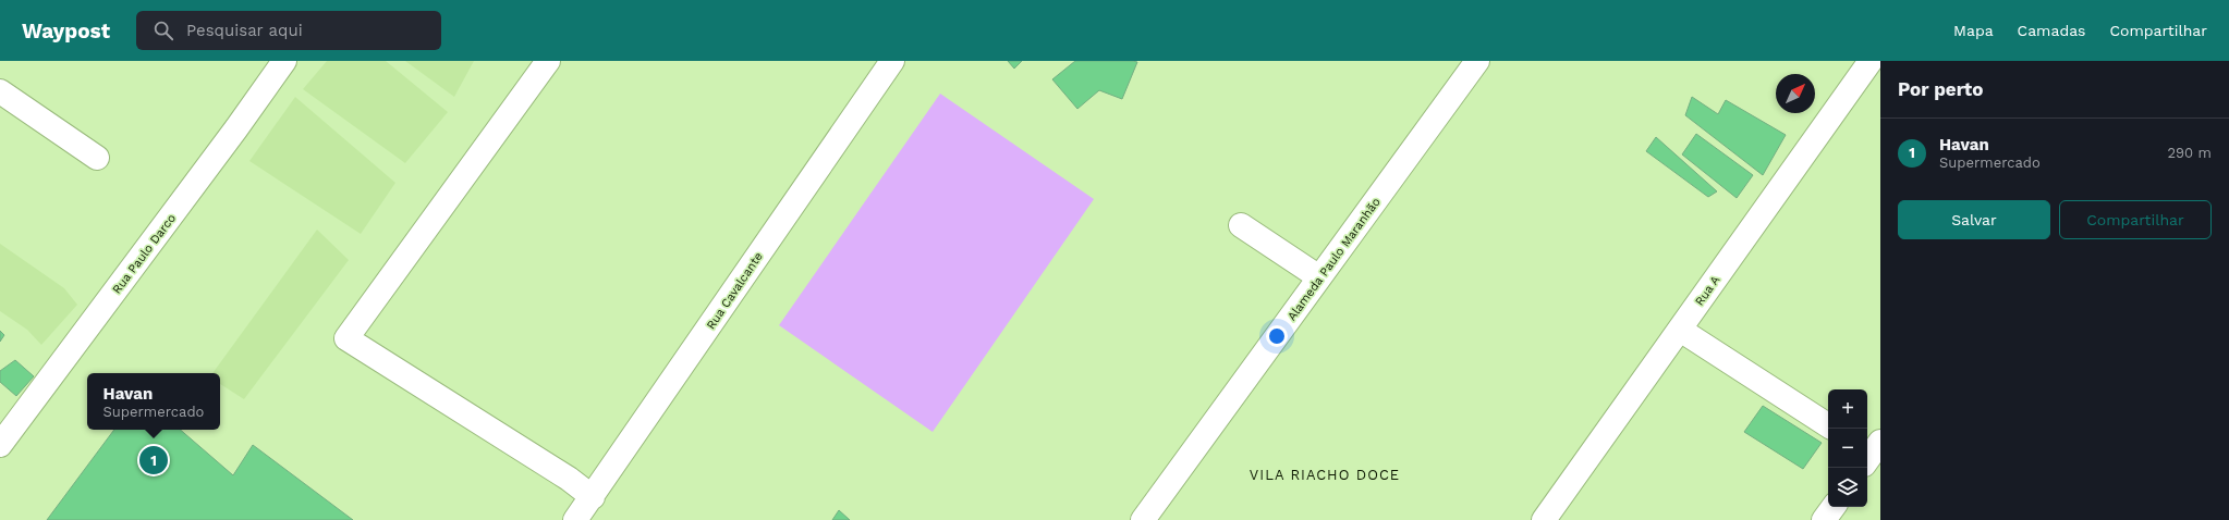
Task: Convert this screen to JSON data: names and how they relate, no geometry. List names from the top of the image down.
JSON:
{
  "streets": {
    "street": [
      "Rua Paulo Darco",
      "Alameda Paulo Maranhão",
      "Rua Cavalcante",
      "Rua A"
    ]
  },
  "districts": ["VILA RIACHO DOCE"],
  "north": "top right",
  "page": {
    "header": "Waypost",
    "search": "Pesquisar aqui",
    "nav": ["Mapa", "Camadas", "Compartilhar"],
    "heading": "Por perto",
    "list": [
      {
        "mark": "1",
        "name": "Havan",
        "note": "Supermercado",
        "value": "290 m"
      }
    ],
    "buttons": ["Salvar", "Compartilhar"],
    "popup": ["Havan", "Supermercado"],
    "map_buttons": ["+", "−"],
    "pins": "1"
  }
}
